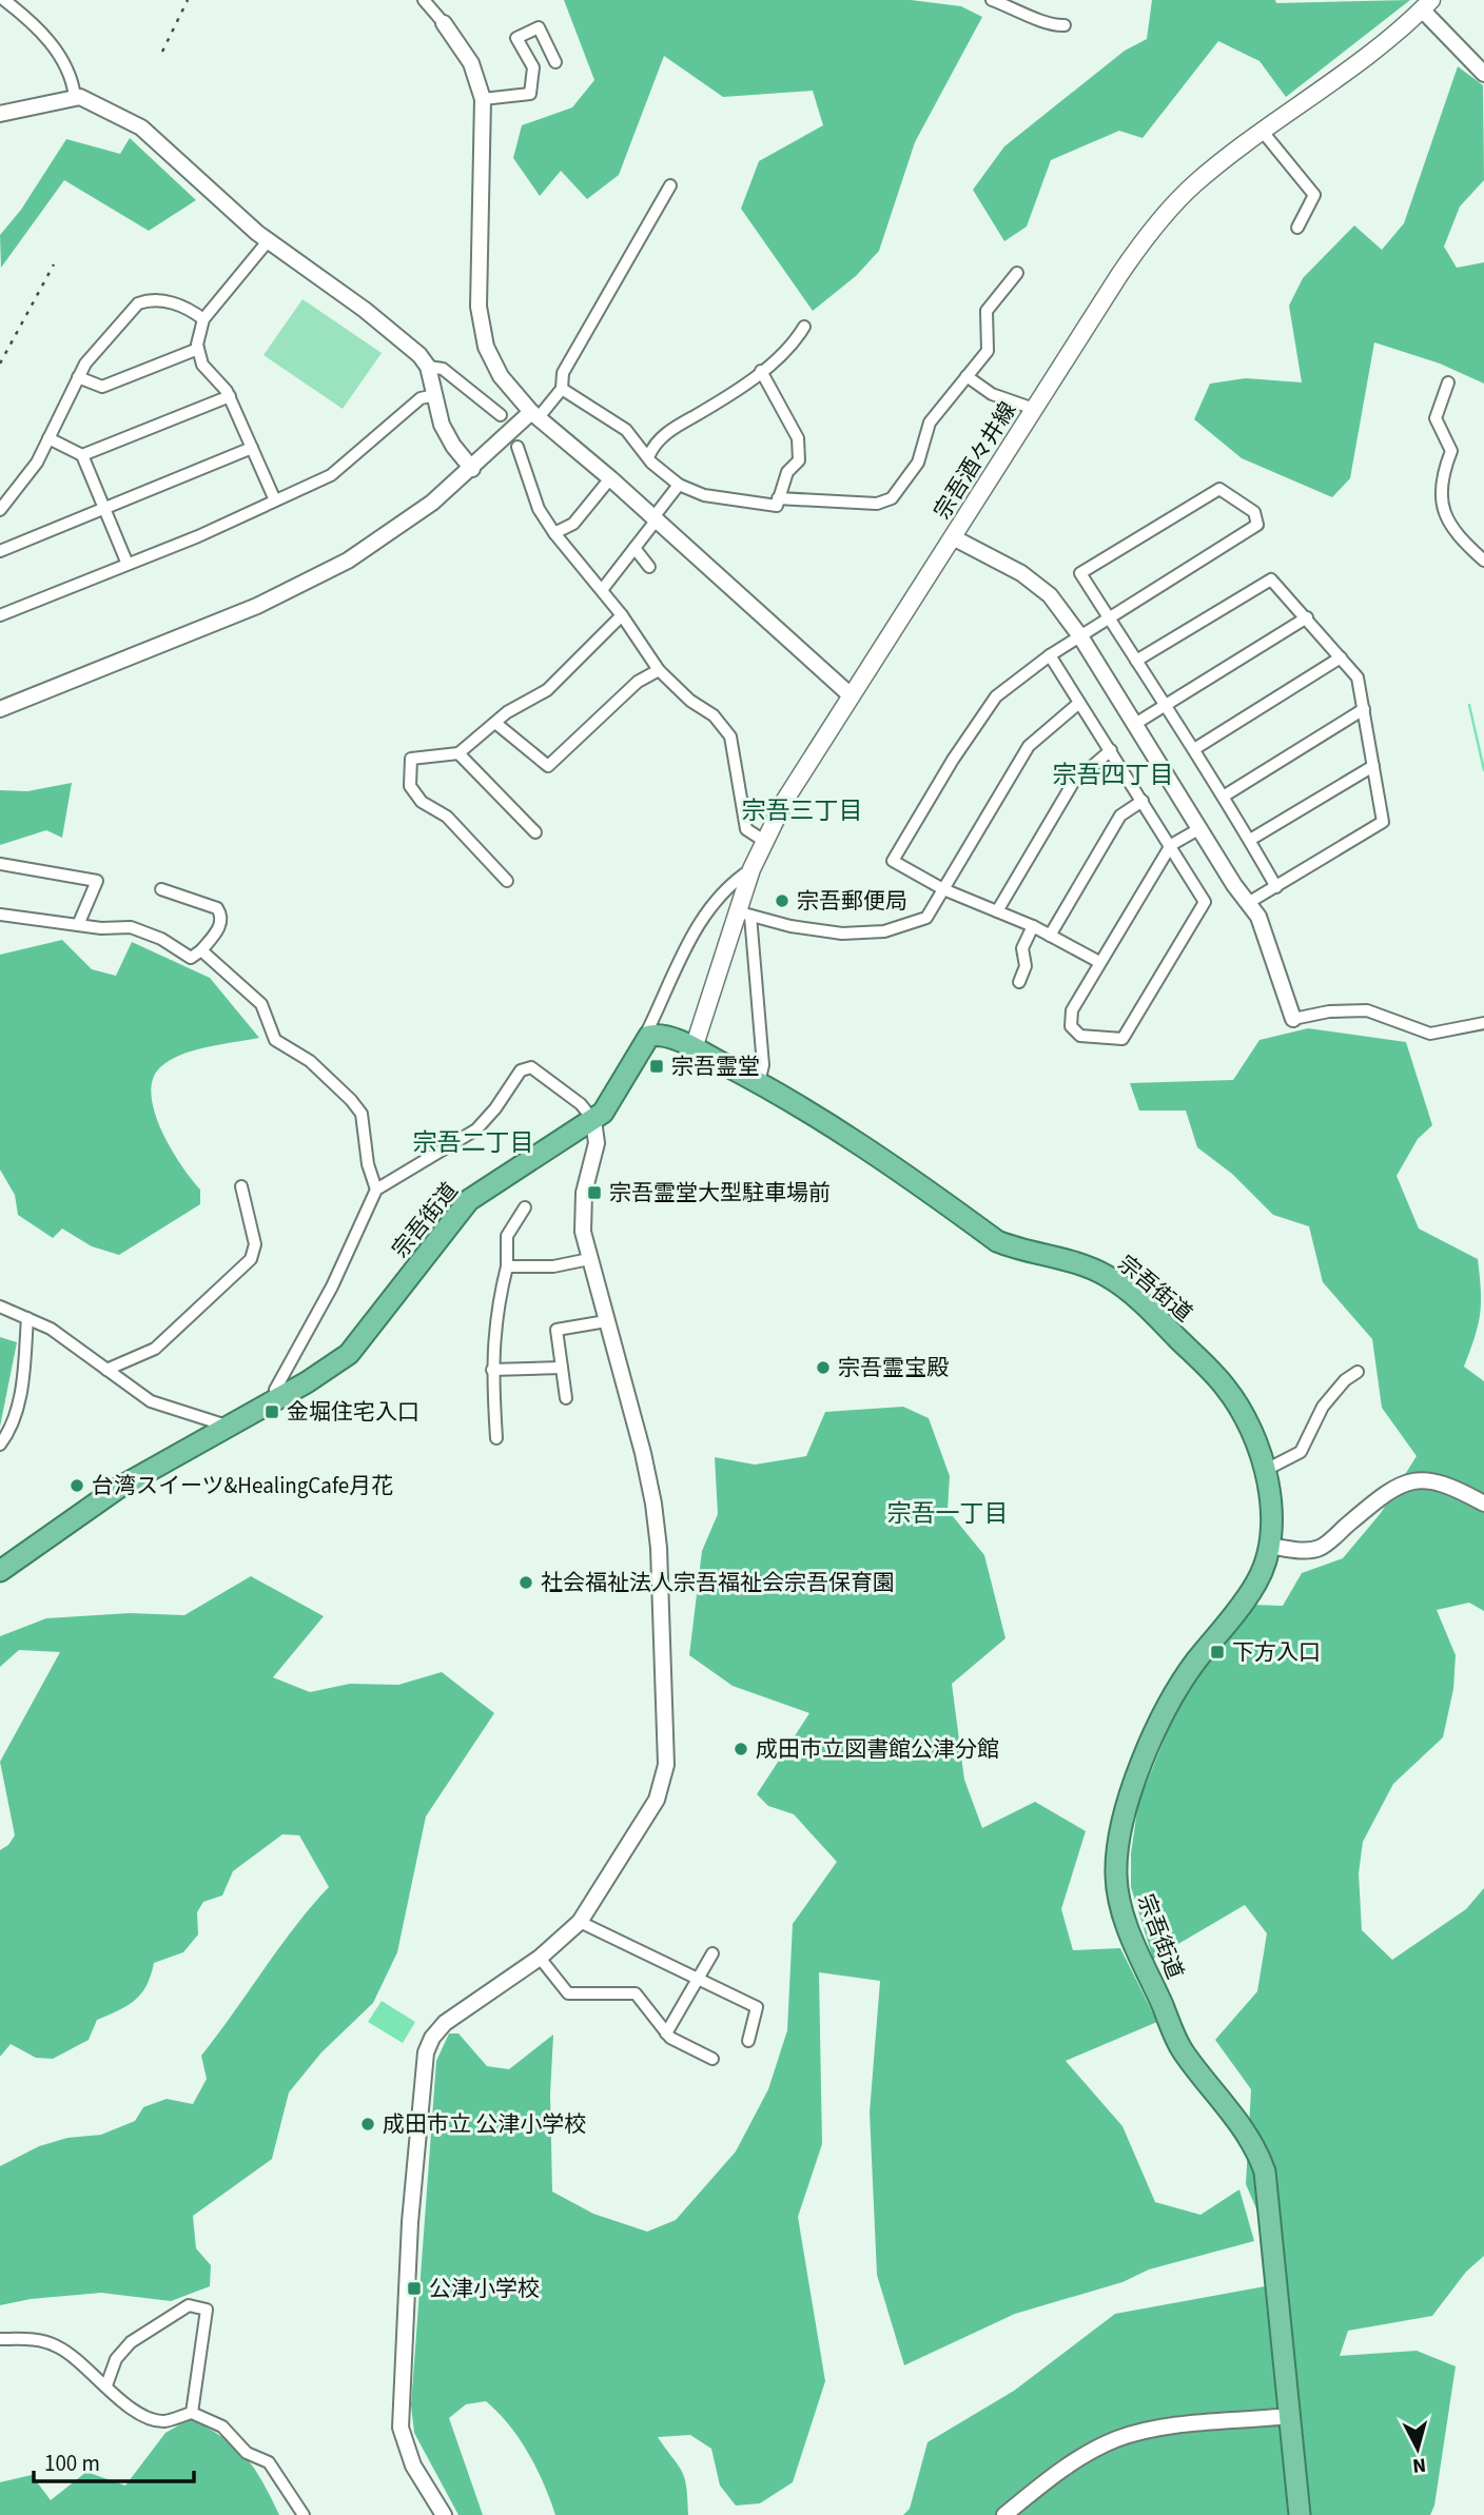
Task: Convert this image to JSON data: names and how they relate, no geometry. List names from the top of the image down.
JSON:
{
  "streets": {
    "highway": ["宗吾街道"],
    "main road": ["宗吾酒々井線"]
  },
  "crossings": [
    ["宗吾酒々井線", "宗吾街道"]
  ],
  "districts": [
    "宗吾四丁目",
    "宗吾三丁目",
    "宗吾二丁目",
    "宗吾一丁目"
  ],
  "places": {
    "other": [
      "宗吾郵便局",
      "宗吾霊宝殿",
      "台湾スイーツ&HealingCafe月花",
      "社会福祉法人宗吾福祉会宗吾保育園",
      "成田市立図書館公津分館",
      "成田市立 公津小学校"
    ],
    "transit": [
      "宗吾霊堂",
      "宗吾霊堂大型駐車場前",
      "金堀住宅入口",
      "下方入口",
      "公津小学校"
    ]
  },
  "scale_bar": "100 m",
  "north": "bottom"
}
